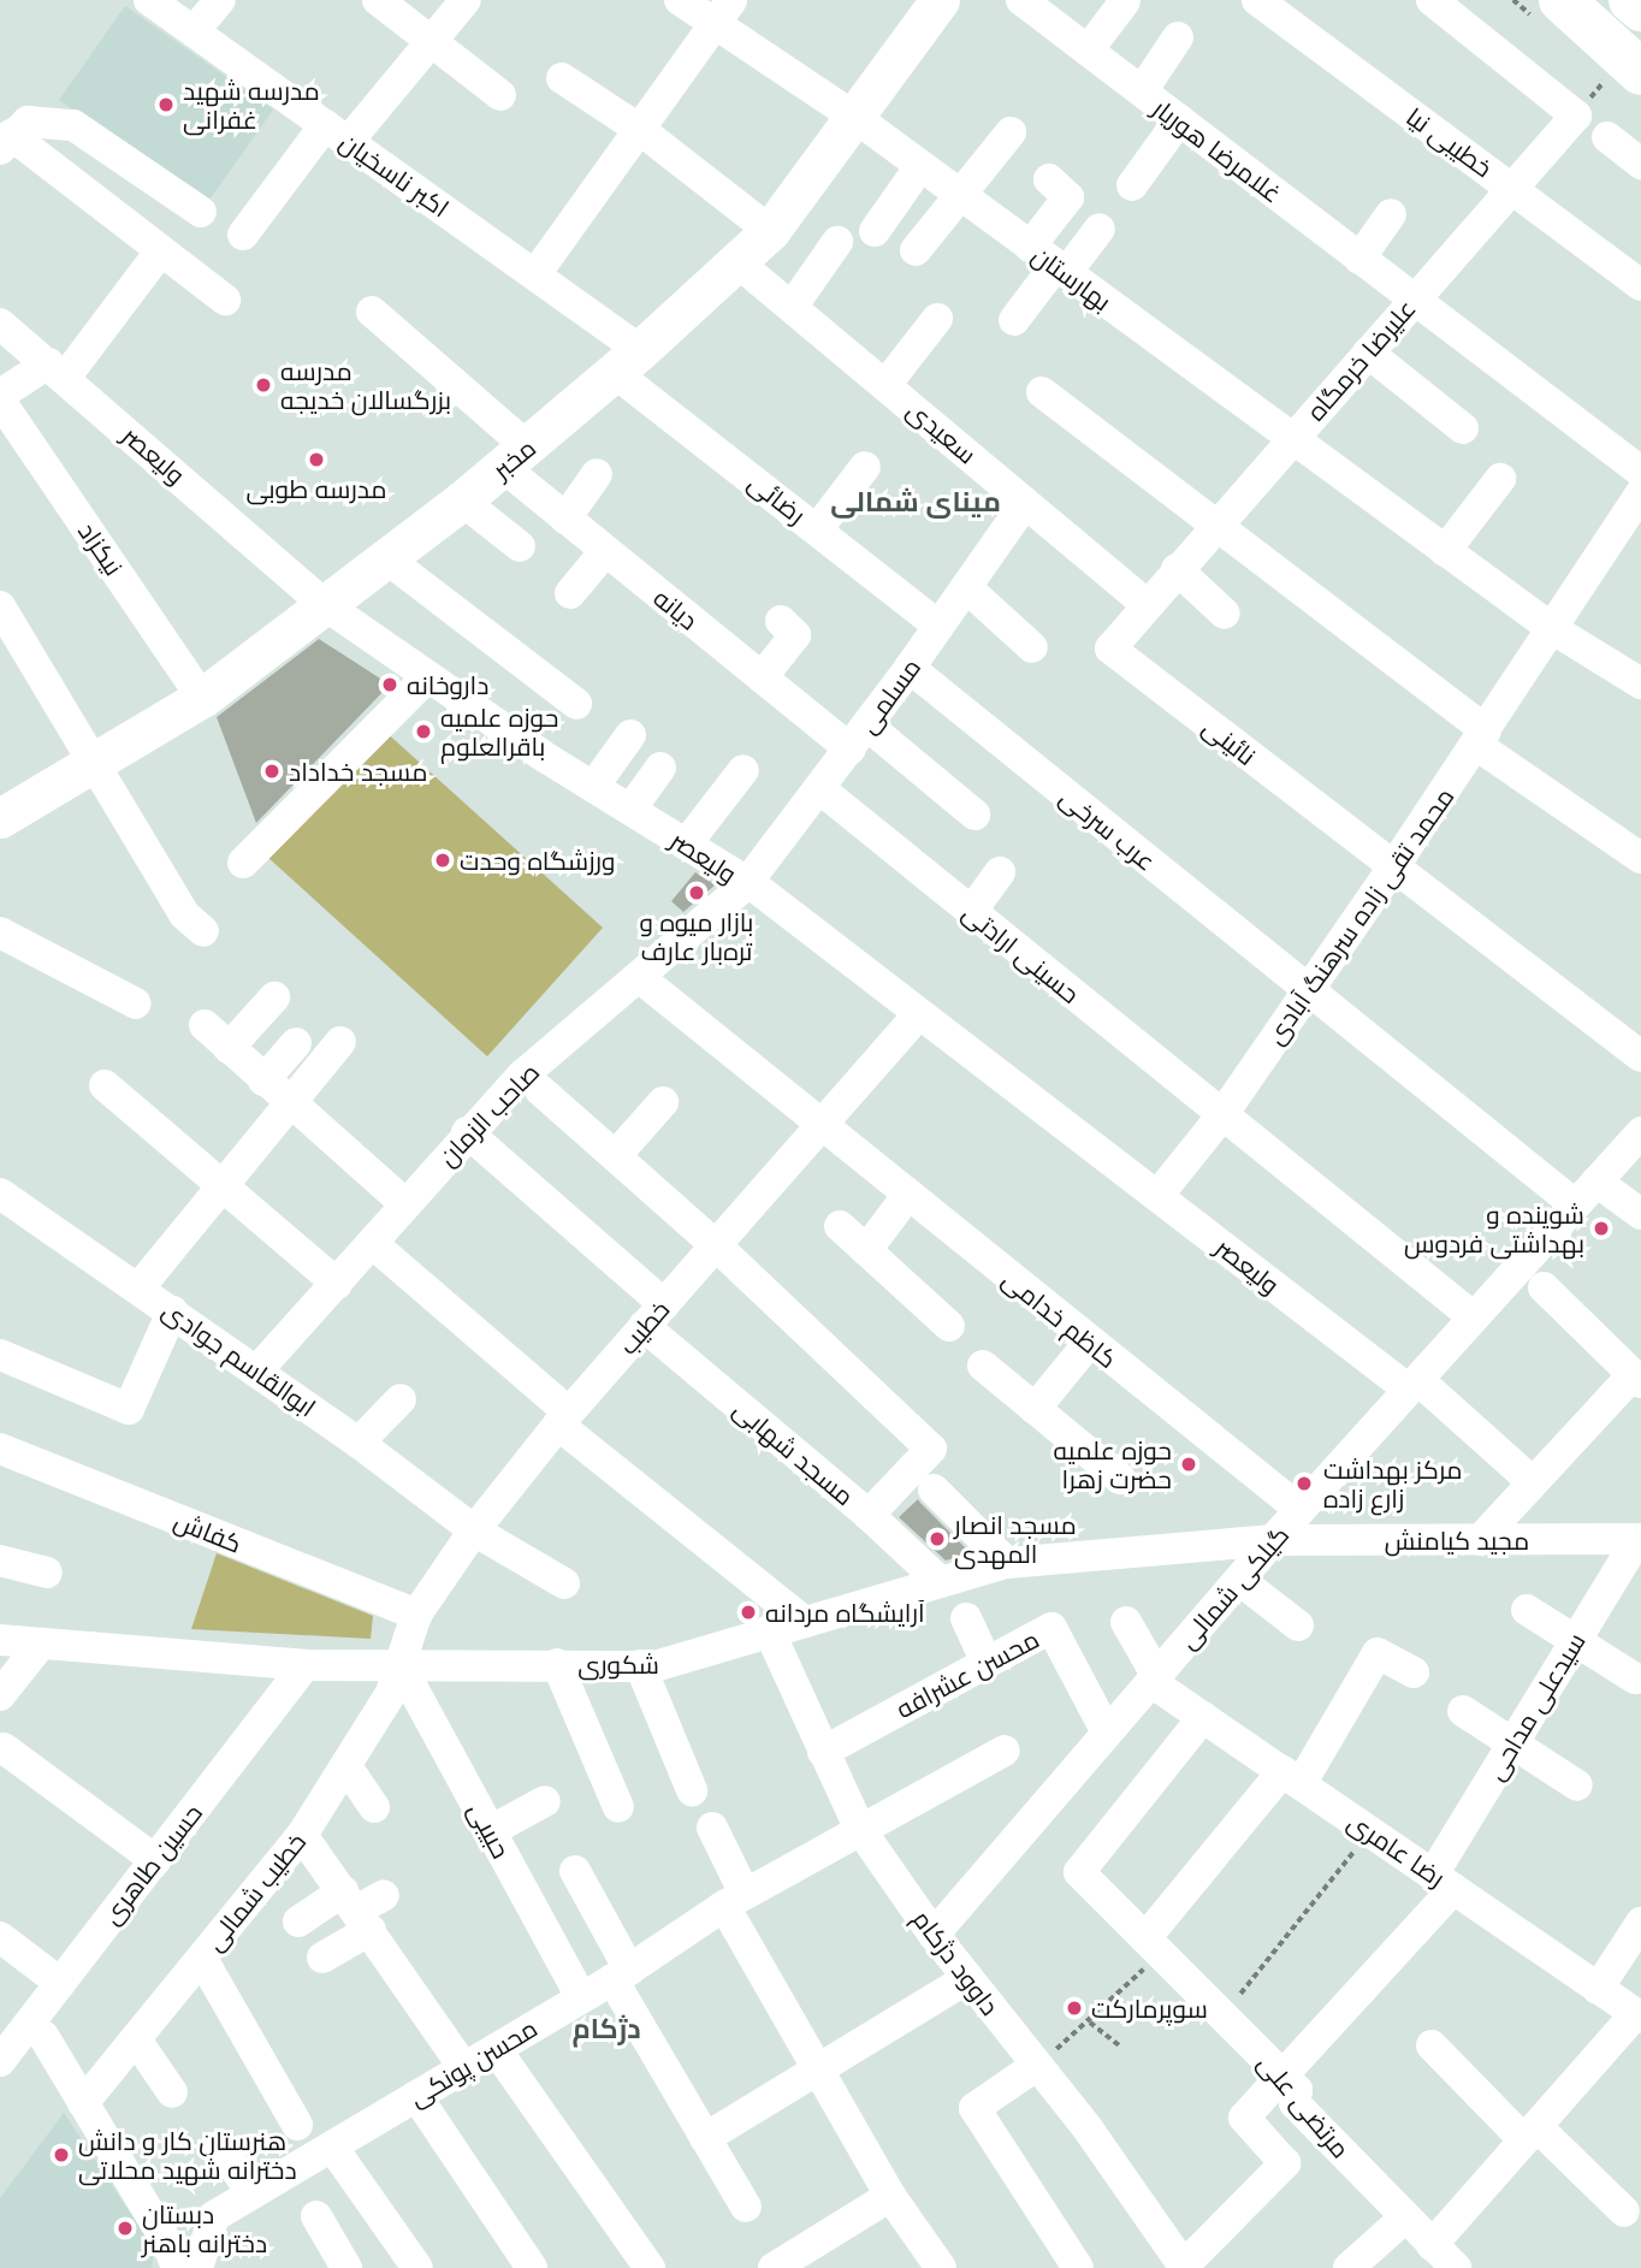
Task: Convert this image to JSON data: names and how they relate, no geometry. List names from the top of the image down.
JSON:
{
  "streets": {
    "main road": ["مخبر"],
    "street": [
      "خطیبی نیا",
      "غلامرضا هوریار",
      "اکبر ناسخیان",
      "بهارستان",
      "علیرضا خرمگاه",
      "سعیدی",
      "ولیعصر",
      "رضائی",
      "نیکزاد",
      "دیانه",
      "مسلمی",
      "نائینی",
      "عرب سرخی",
      "محمد تقی زاده سرهنگ آبادی",
      "حسینی ارادتی",
      "صاحب الزمان",
      "کاظم خدامی",
      "خطیب",
      "ابوالقاسم جوادی",
      "مسجد شهابی",
      "کفاش",
      "مجید کیامنش",
      "گيلکی شمالی",
      "شکوری",
      "محسن عشرافه",
      "سیدعلی مداحی",
      "حبیبی",
      "رضا عامری",
      "حسین طاهری",
      "خطیب شمالی",
      "داوود دژکام",
      "محسن پونکی",
      "مرتضی علی"
    ]
  },
  "crossings": [
    ["خطیبی نیا", "علیرضا خرمگاه"],
    ["غلامرضا هوریار", "علیرضا خرمگاه"],
    ["اکبر ناسخیان", "مخبر"],
    ["اکبر ناسخیان", "رضائی"],
    ["بهارستان", "علیرضا خرمگاه"],
    ["بهارستان", "مخبر"],
    ["بهارستان", "محمد تقی زاده سرهنگ آبادی"],
    ["علیرضا خرمگاه", "سعیدی"],
    ["علیرضا خرمگاه", "نائینی"],
    ["سعیدی", "مخبر"],
    ["سعیدی", "مسلمی"],
    ["سعیدی", "نائینی"],
    ["ولیعصر", "مخبر"],
    ["ولیعصر", "مسلمی"],
    ["ولیعصر", "محمد تقی زاده سرهنگ آبادی"],
    ["ولیعصر", "صاحب الزمان"],
    ["ولیعصر", "خطیب"],
    ["ولیعصر", "گيلکی شمالی"],
    ["مخبر", "رضائی"],
    ["مخبر", "نیکزاد"],
    ["مخبر", "دیانه"],
    ["رضائی", "مسلمی"],
    ["دیانه", "مسلمی"],
    ["مسلمی", "عرب سرخی"],
    ["مسلمی", "حسینی ارادتی"],
    ["مسلمی", "صاحب الزمان"],
    ["نائینی", "محمد تقی زاده سرهنگ آبادی"],
    ["عرب سرخی", "محمد تقی زاده سرهنگ آبادی"],
    ["عرب سرخی", "گيلکی شمالی"],
    ["محمد تقی زاده سرهنگ آبادی", "حسینی ارادتی"],
    ["حسینی ارادتی", "گيلکی شمالی"],
    ["صاحب الزمان", "کاظم خدامی"],
    ["صاحب الزمان", "ابوالقاسم جوادی"],
    ["صاحب الزمان", "مسجد شهابی"],
    ["کاظم خدامی", "خطیب"],
    ["کاظم خدامی", "گيلکی شمالی"],
    ["خطیب", "ابوالقاسم جوادی"],
    ["خطیب", "مسجد شهابی"],
    ["خطیب", "کفاش"],
    ["خطیب", "شکوری"],
    ["خطیب", "حبیبی"],
    ["خطیب", "خطیب شمالی"],
    ["مسجد شهابی", "شکوری"],
    ["مجید کیامنش", "گيلکی شمالی"],
    ["مجید کیامنش", "شکوری"],
    ["مجید کیامنش", "سیدعلی مداحی"],
    ["گيلکی شمالی", "شکوری"],
    ["گيلکی شمالی", "محسن عشرافه"],
    ["گيلکی شمالی", "رضا عامری"],
    ["گيلکی شمالی", "داوود دژکام"],
    ["شکوری", "حبیبی"],
    ["شکوری", "حسین طاهری"],
    ["شکوری", "خطیب شمالی"],
    ["شکوری", "داوود دژکام"],
    ["محسن عشرافه", "داوود دژکام"],
    ["سیدعلی مداحی", "رضا عامری"],
    ["سیدعلی مداحی", "داوود دژکام"],
    ["سیدعلی مداحی", "مرتضی علی"],
    ["حبیبی", "خطیب شمالی"],
    ["حبیبی", "محسن پونکی"],
    ["رضا عامری", "مرتضی علی"],
    ["داوود دژکام", "محسن پونکی"]
  ],
  "districts": ["مینای شمالی", "دژکام"],
  "places": [
    "مدرسه شهید غفرانی",
    "مدرسه بزرگسالان خدیجه",
    "مدرسه طوبی",
    "داروخانه",
    "حوزه علمیه باقرالعلوم",
    "مسجد خداداد",
    "ورزشگاه وحدت",
    "بازار میوه و تره‌بار عارف",
    "شوینده و بهداشتی فردوس",
    "حوزه علمیه حضرت زهرا",
    "مرکز بهداشت زارع زاده",
    "مسجد انصار المهدی",
    "آرایشگاه مردانه",
    "سوپرمارکت",
    "هنرستان کار و دانش دخترانه شهید محلاتی",
    "دبستان دخترانه باهنر"
  ]
}
